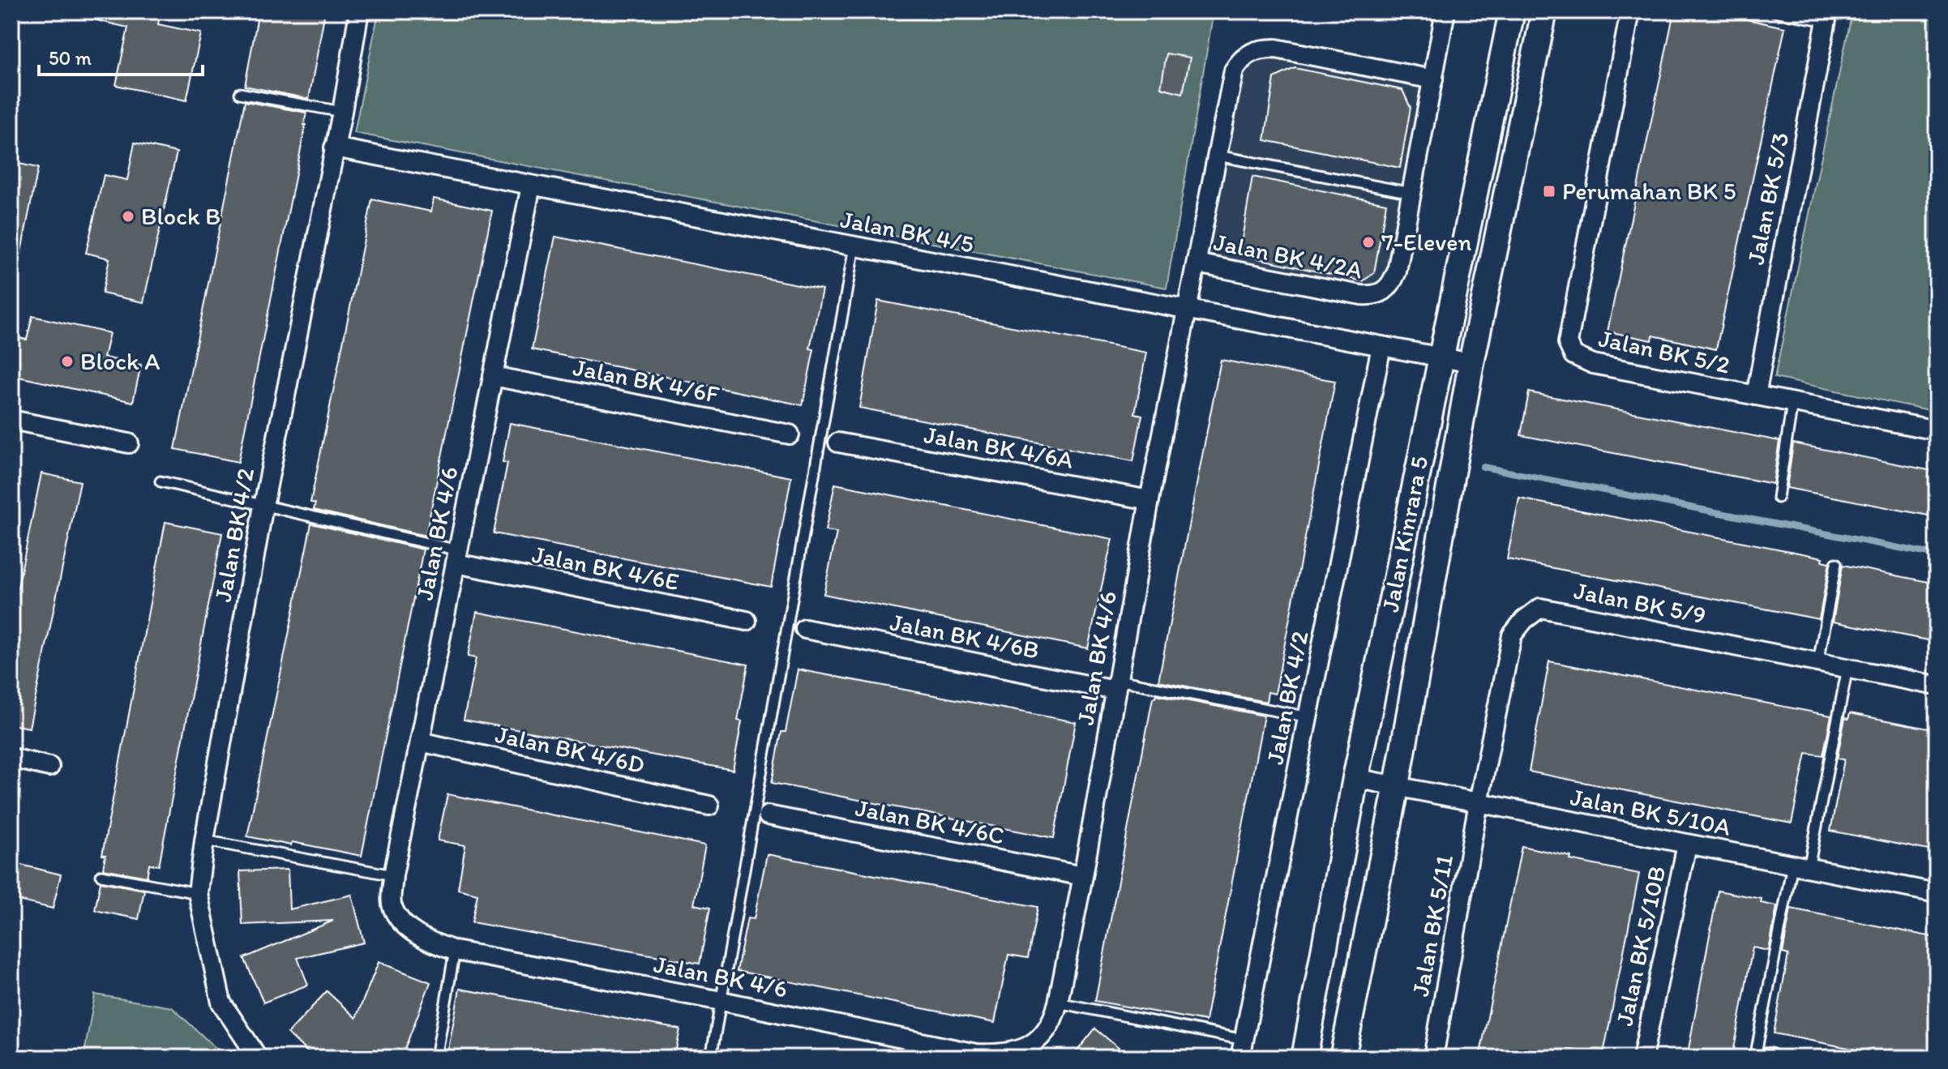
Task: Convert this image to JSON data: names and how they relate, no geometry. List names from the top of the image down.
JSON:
{
  "streets": {
    "main road": ["Jalan Kinrara 5"],
    "street": [
      "Jalan BK 5/3",
      "Jalan BK 4/5",
      "Jalan BK 4/2A",
      "Jalan BK 5/2",
      "Jalan BK 4/6F",
      "Jalan BK 4/6A",
      "Jalan BK 4/6",
      "Jalan BK 4/2",
      "Jalan BK 4/6E",
      "Jalan BK 5/9",
      "Jalan BK 4/6B",
      "Jalan BK 4/6D",
      "Jalan BK 5/10A",
      "Jalan BK 4/6C",
      "Jalan BK 5/11",
      "Jalan BK 5/10B"
    ]
  },
  "crossings": [
    ["Jalan BK 5/3", "Jalan BK 5/2"],
    ["Jalan BK 4/5", "Jalan BK 4/2A"],
    ["Jalan BK 4/5", "Jalan BK 4/6"],
    ["Jalan BK 4/5", "Jalan Kinrara 5"],
    ["Jalan BK 4/5", "Jalan BK 4/2"],
    ["Jalan BK 4/2A", "Jalan BK 4/6"],
    ["Jalan BK 4/6F", "Jalan BK 4/6"],
    ["Jalan BK 4/6A", "Jalan BK 4/6"],
    ["Jalan BK 4/6", "Jalan BK 4/6E"],
    ["Jalan BK 4/6", "Jalan BK 4/6B"],
    ["Jalan BK 4/6", "Jalan BK 4/6D"],
    ["Jalan BK 4/6", "Jalan BK 4/6C"],
    ["Jalan Kinrara 5", "Jalan BK 5/10A"],
    ["Jalan BK 5/9", "Jalan BK 5/10A"],
    ["Jalan BK 5/9", "Jalan BK 5/11"],
    ["Jalan BK 5/10A", "Jalan BK 5/11"],
    ["Jalan BK 5/10A", "Jalan BK 5/10B"]
  ],
  "places": {
    "transit": ["Perumahan BK 5"],
    "other": ["Block B", "7-Eleven", "Block A"]
  },
  "scale_bar": "50 m"
}
